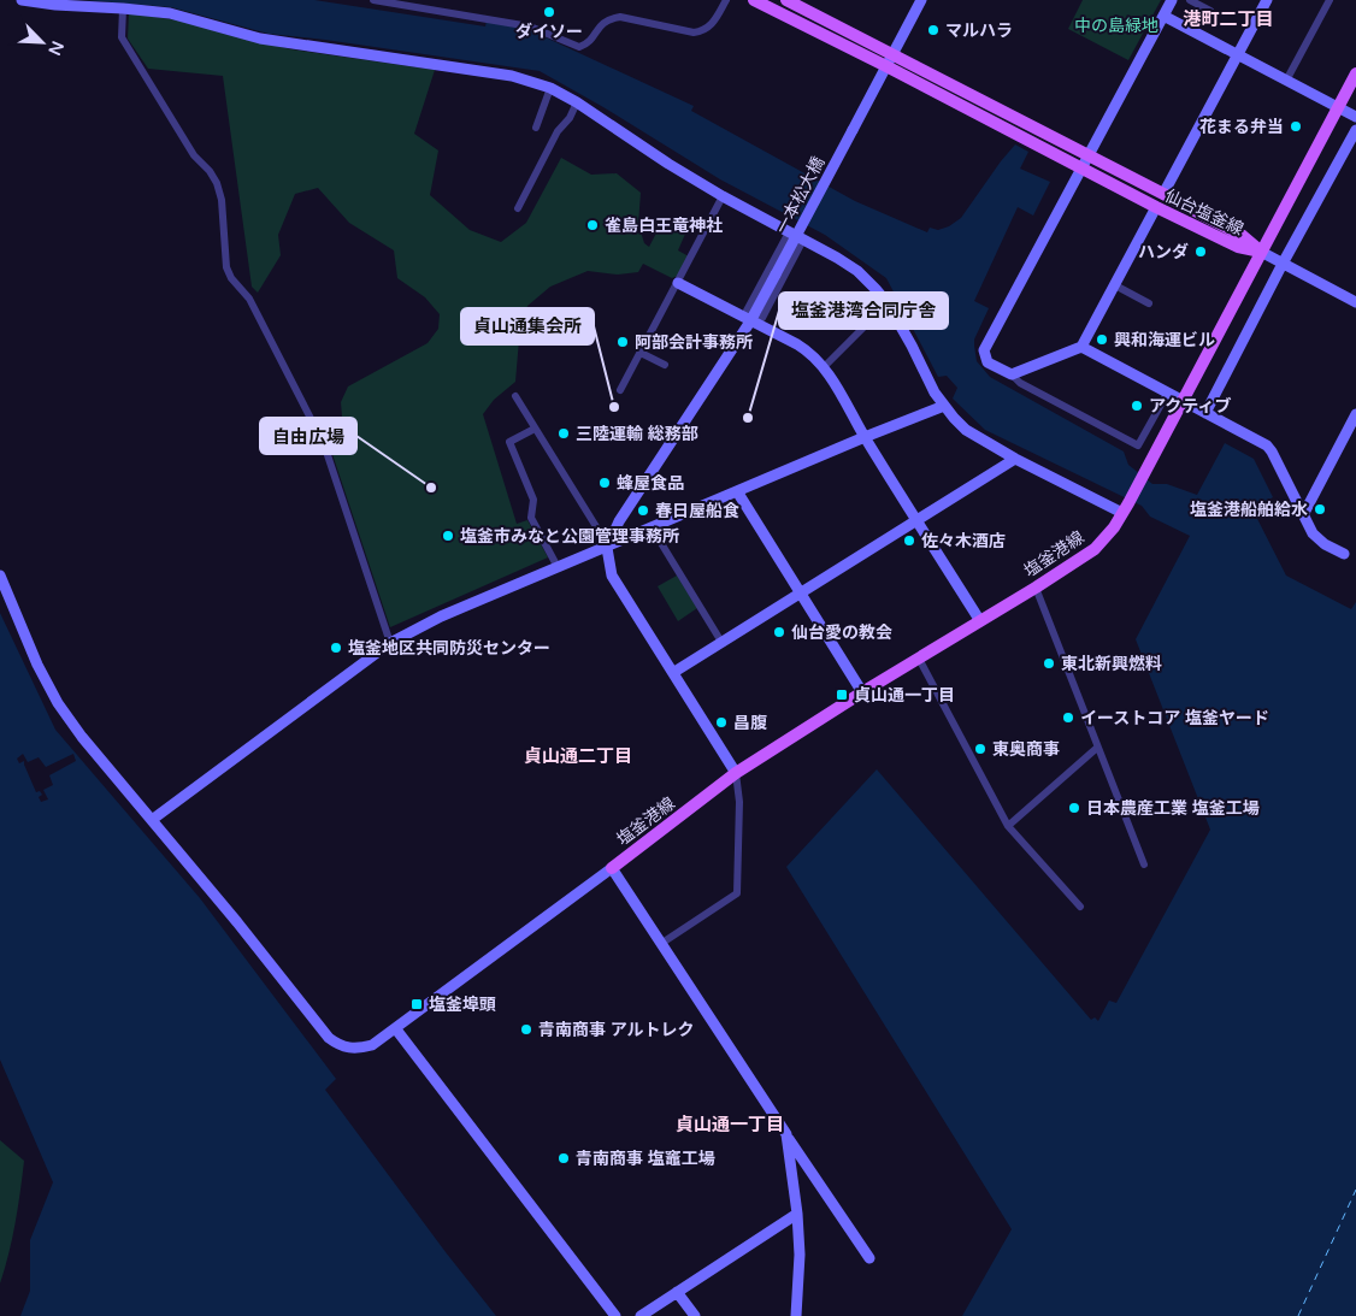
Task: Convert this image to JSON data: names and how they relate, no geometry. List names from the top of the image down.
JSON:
{
  "streets": {
    "main road": ["仙台塩釜線", "塩釜港線"],
    "street": ["一本松大橋"]
  },
  "crossings": [
    ["一本松大橋", "仙台塩釜線"],
    ["仙台塩釜線", "塩釜港線"]
  ],
  "districts": ["港町二丁目", "貞山通二丁目", "貞山通一丁目"],
  "parks": ["中の島緑地"],
  "places": {
    "other": [
      "ダイソー",
      "マルハラ",
      "花まる弁当",
      "雀島白王竜神社",
      "ハンダ",
      "興和海運ビル",
      "阿部会計事務所",
      "アクティブ",
      "貞山通集会所",
      "塩釜港湾合同庁舎",
      "三陸運輸 総務部",
      "蜂屋食品",
      "自由広場",
      "塩釜港船舶給水",
      "春日屋船食",
      "塩釜市みなと公園管理事務所",
      "佐々木酒店",
      "仙台愛の教会",
      "塩釜地区共同防災センター",
      "東北新興燃料",
      "イーストコア 塩釜ヤード",
      "昌腹",
      "東奥商事",
      "日本農産工業 塩釜工場",
      "青南商事 アルトレク",
      "青南商事 塩竈工場"
    ],
    "transit": ["貞山通一丁目", "塩釜埠頭"]
  },
  "north": "bottom right"
}
